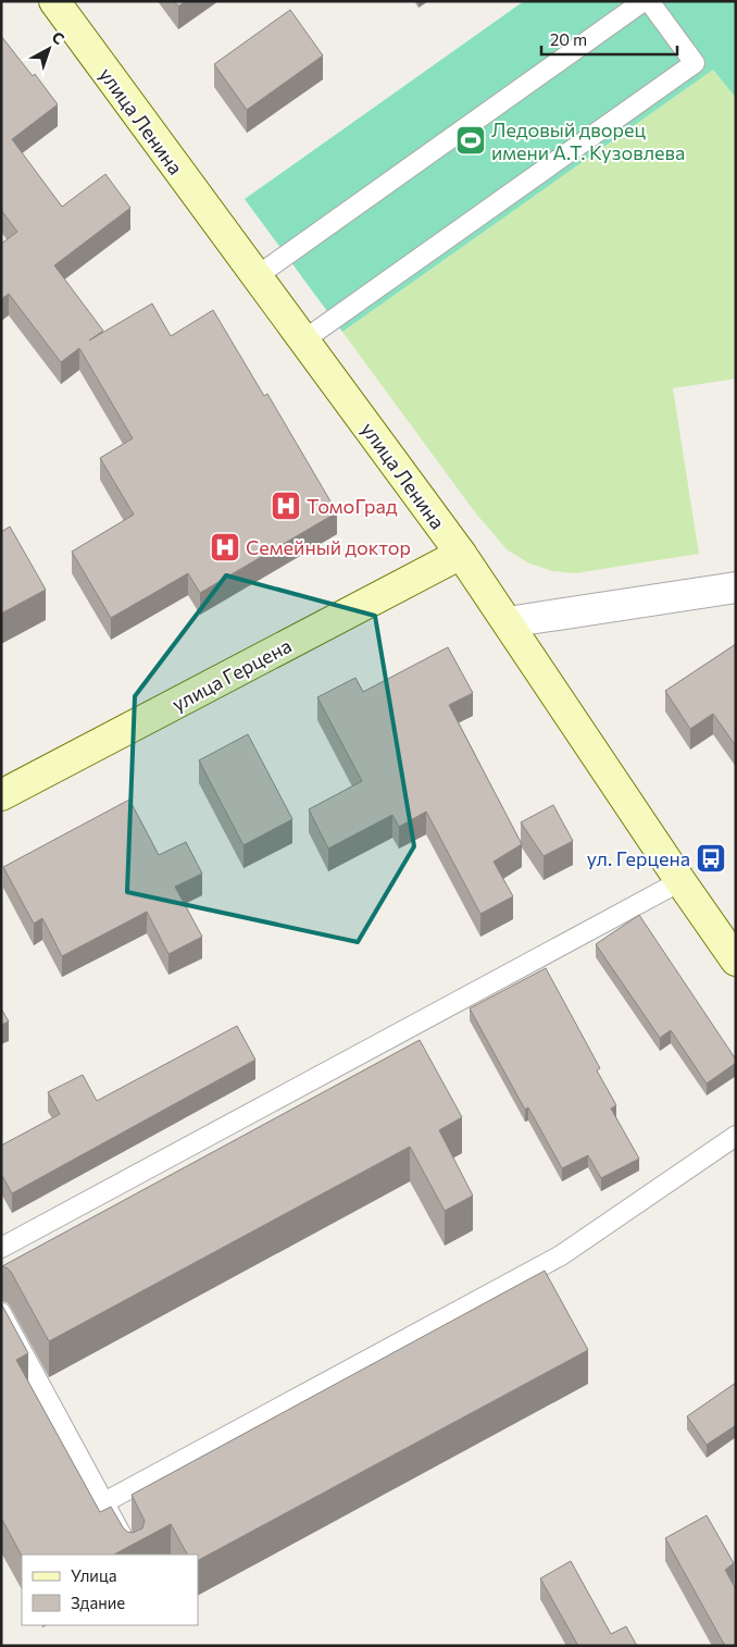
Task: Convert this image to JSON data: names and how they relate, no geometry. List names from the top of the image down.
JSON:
{
  "streets": {
    "main road": ["улица Ленина", "улица Герцена"]
  },
  "crossings": [
    ["улица Ленина", "улица Герцена"]
  ],
  "places": {
    "sports": ["Ледовый дворец имени А.Т. Кузовлева"],
    "hospital": ["ТомоГрад", "Семейный доктор"],
    "bus stop": ["ул. Герцена"]
  },
  "legend": ["Улица", "Здание"],
  "scale_bar": "20 m",
  "north": "top right"
}
